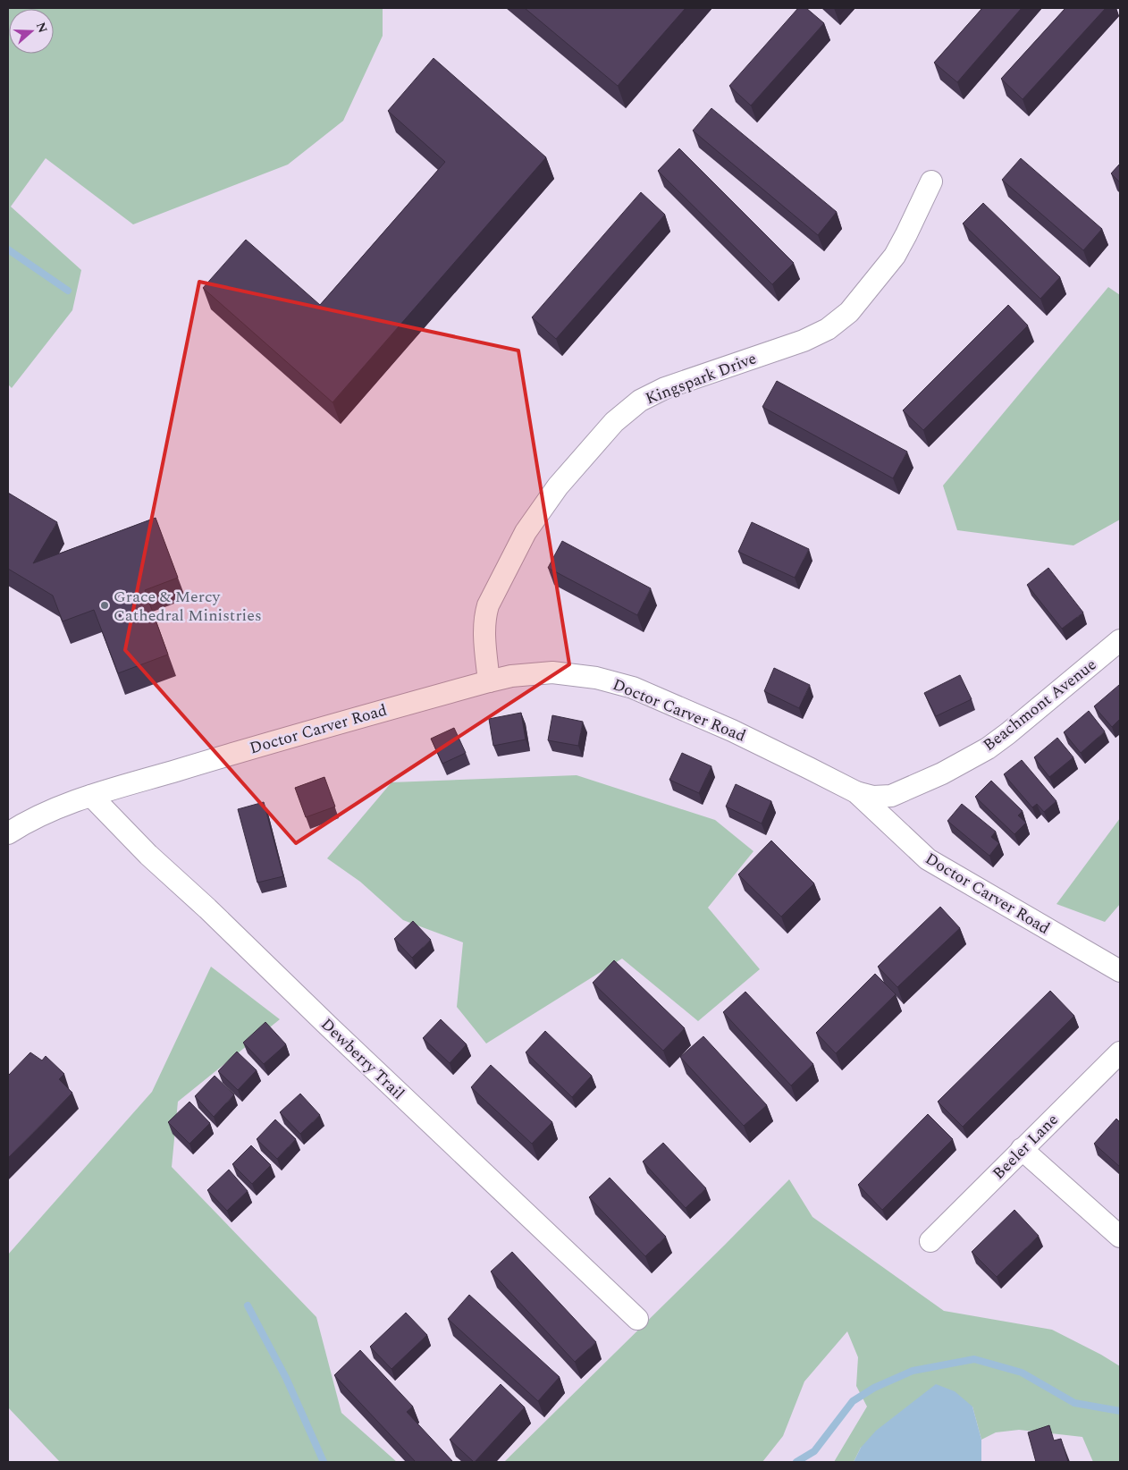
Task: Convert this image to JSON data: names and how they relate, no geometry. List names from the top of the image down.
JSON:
{
  "streets": {
    "street": [
      "Kingspark Drive",
      "Beachmont Avenue",
      "Doctor Carver Road",
      "Dewberry Trail",
      "Beeler Lane"
    ]
  },
  "crossings": [
    ["Kingspark Drive", "Doctor Carver Road"],
    ["Beachmont Avenue", "Doctor Carver Road"],
    ["Doctor Carver Road", "Dewberry Trail"]
  ],
  "places": ["Grace & Mercy Cathedral Ministries"],
  "north": "right"
}
